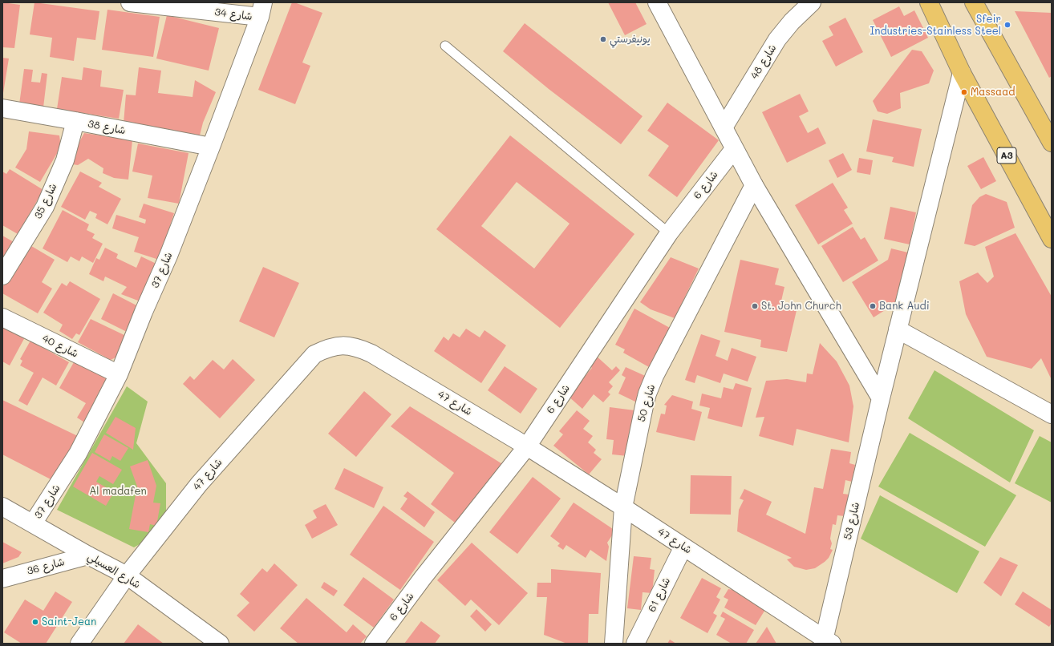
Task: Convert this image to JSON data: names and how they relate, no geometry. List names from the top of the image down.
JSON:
{
  "streets": {
    "highway": ["A3"],
    "street": [
      "شارع 34",
      "شارع 48",
      "شارع 38",
      "شارع 6",
      "شارع 35",
      "شارع 37",
      "شارع 40",
      "شارع 47",
      "شارع 50",
      "شارع 53",
      "شارع 36",
      "شارع العسيلي",
      "شارع 61"
    ]
  },
  "crossings": [
    ["شارع 34", "شارع 37"],
    ["شارع 38", "شارع 35"],
    ["شارع 38", "شارع 37"],
    ["A3", "شارع 53"],
    ["شارع 6", "شارع 47"],
    ["شارع 37", "شارع 40"],
    ["شارع 37", "شارع العسيلي"],
    ["شارع 47", "شارع 50"],
    ["شارع 47", "شارع 53"],
    ["شارع 47", "شارع العسيلي"],
    ["شارع 47", "شارع 61"],
    ["شارع 36", "شارع العسيلي"]
  ],
  "parks": ["Al madafen"],
  "places": [
    "Sfeir Industries-Stainless Steel",
    "يونيفرستي",
    "Massaad",
    "St. John Church",
    "Bank Audi",
    "Saint-Jean"
  ]
}
